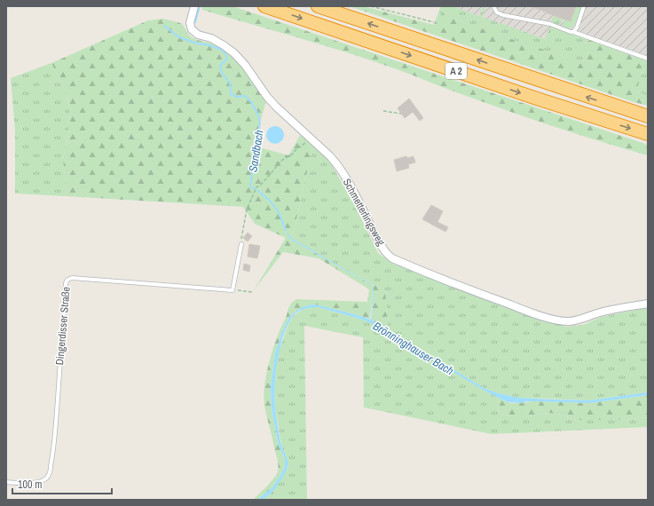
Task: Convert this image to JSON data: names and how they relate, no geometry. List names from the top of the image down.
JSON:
{
  "streets": {
    "highway": ["A 2"],
    "street": ["Schmetterlingsweg"],
    "lane": ["Dingerdisser Straße"]
  },
  "water": ["Sandbach", "Brönninghauser Bach"],
  "scale_bar": "100 m"
}
